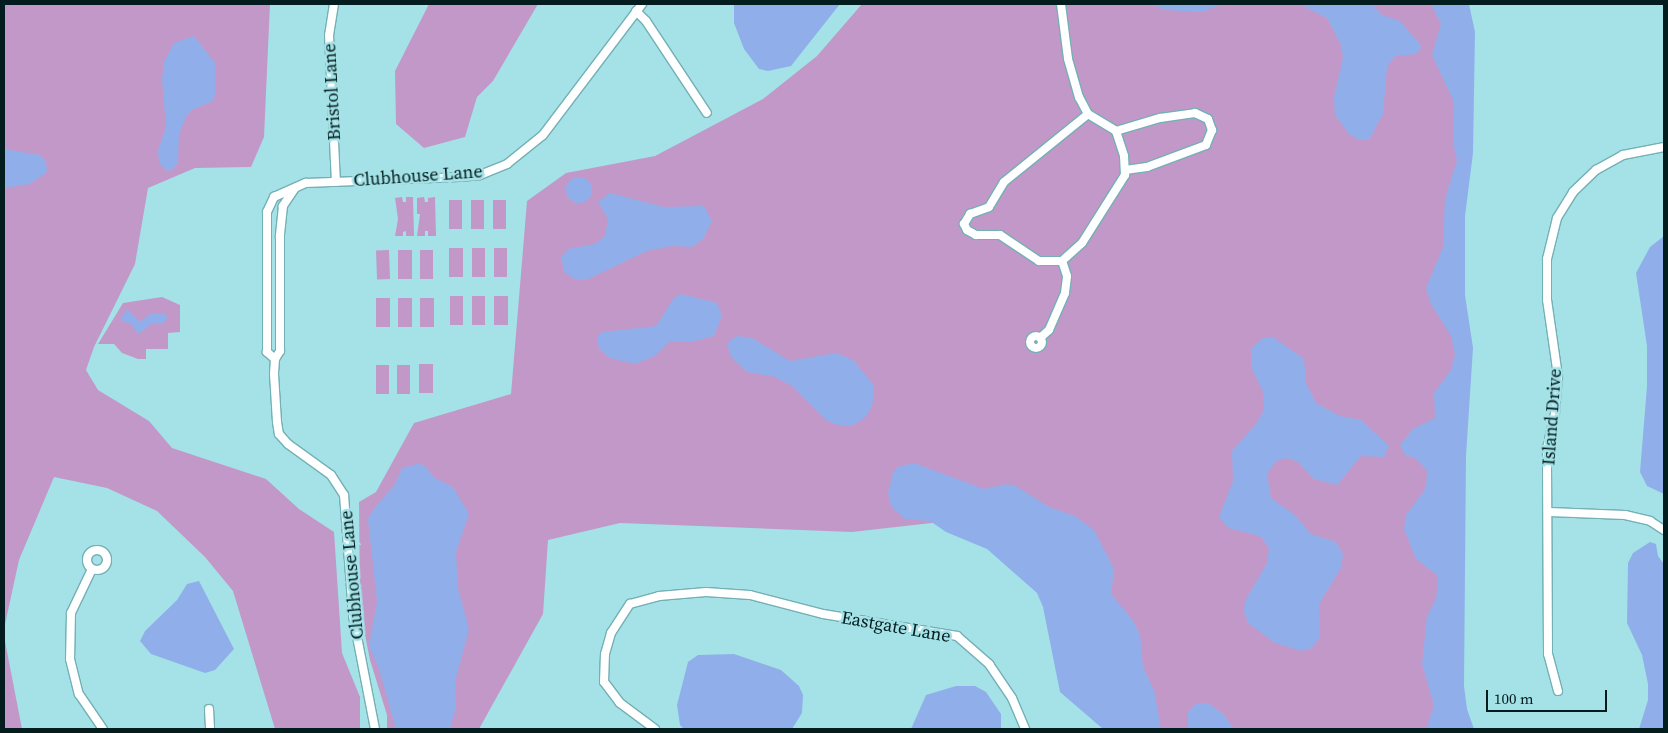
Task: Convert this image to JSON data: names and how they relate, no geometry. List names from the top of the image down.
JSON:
{
  "streets": {
    "street": [
      "Bristol Lane",
      "Clubhouse Lane",
      "Island Drive",
      "Eastgate Lane"
    ]
  },
  "crossings": [
    ["Bristol Lane", "Clubhouse Lane"]
  ],
  "scale_bar": "100 m"
}
